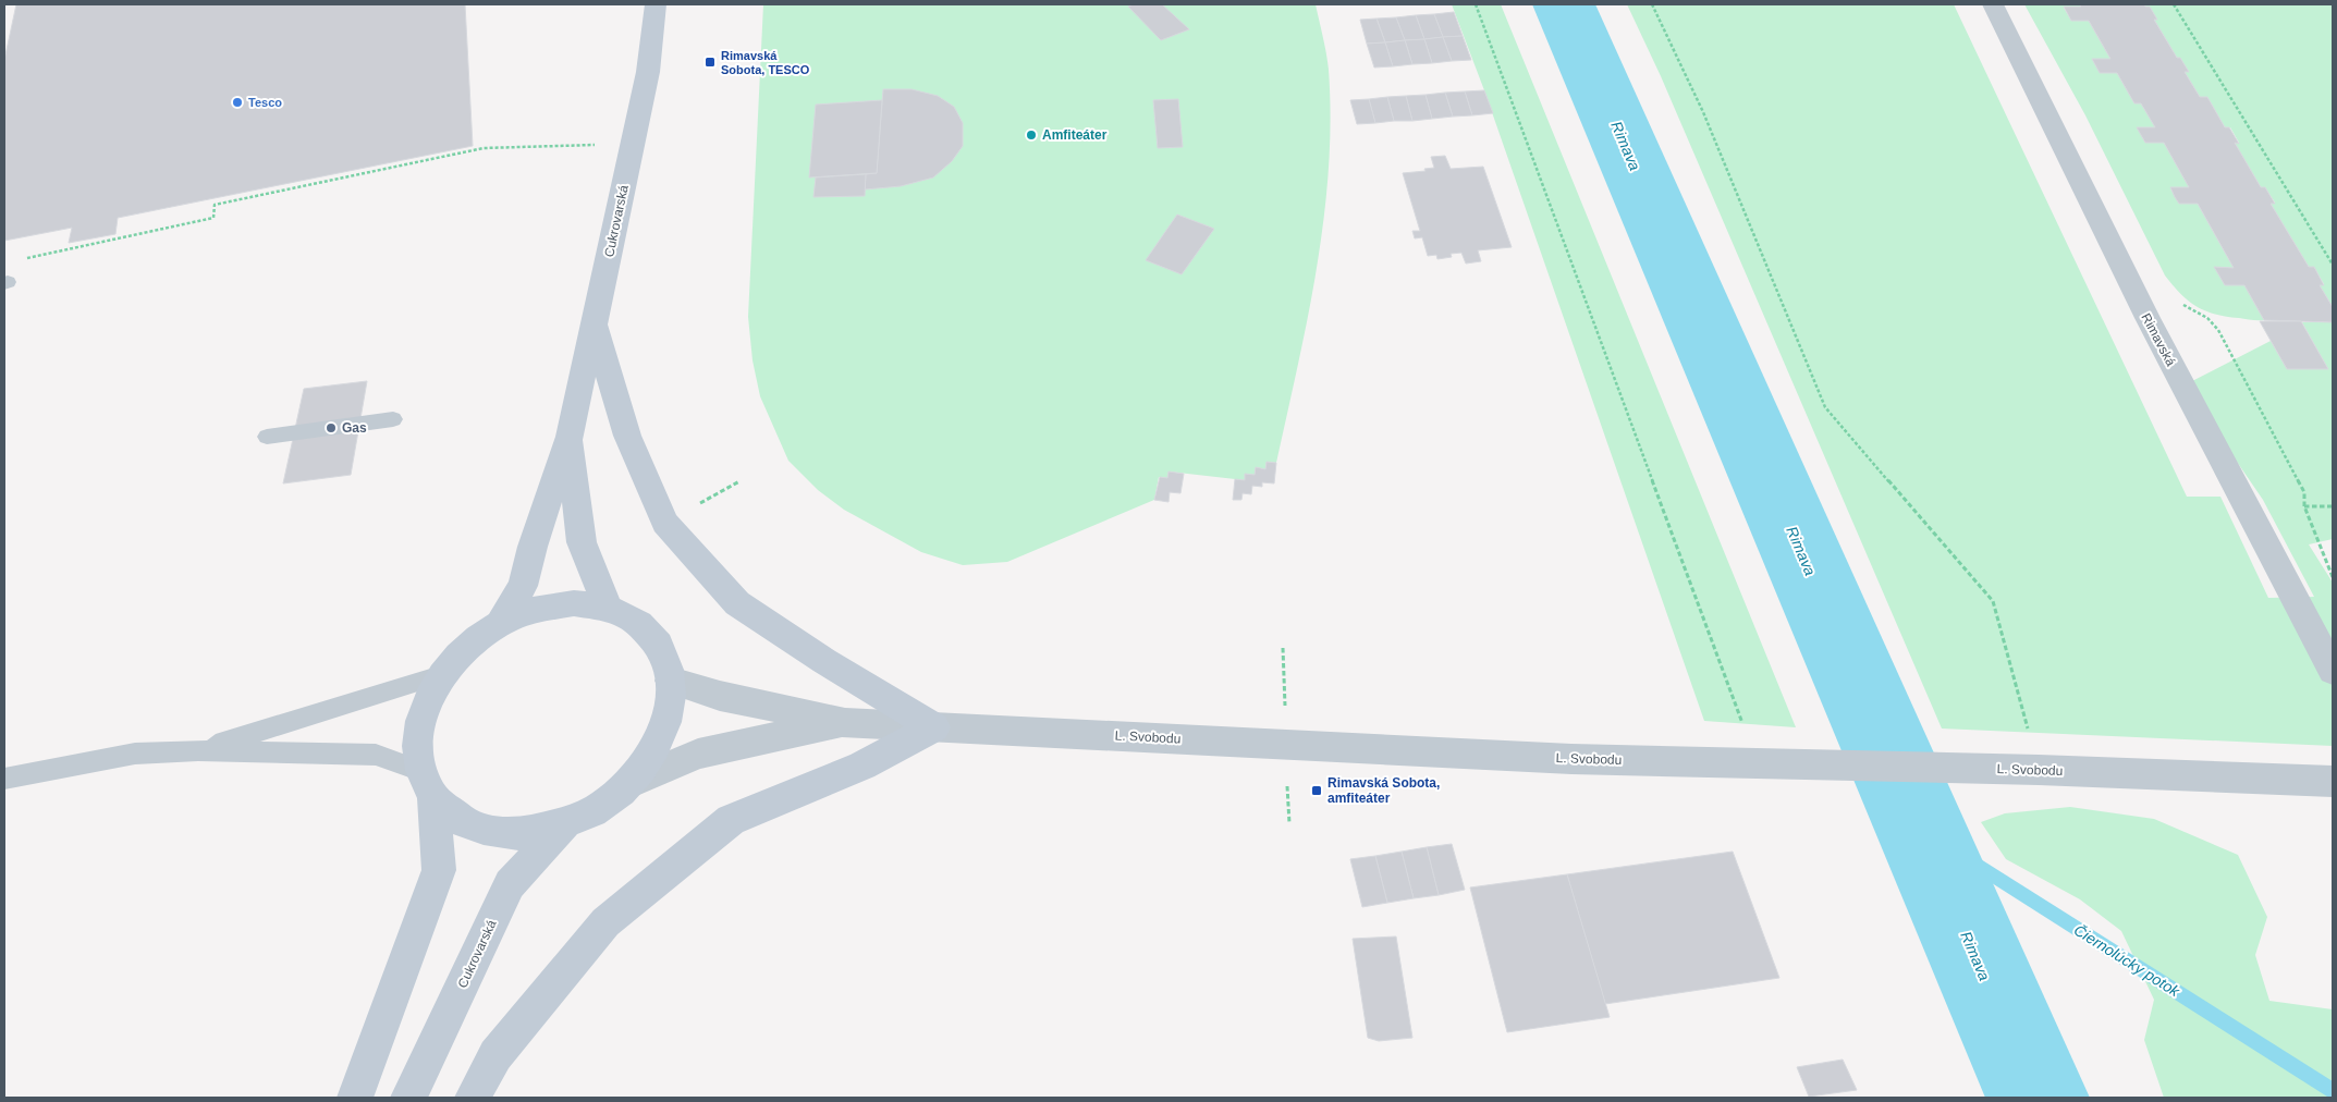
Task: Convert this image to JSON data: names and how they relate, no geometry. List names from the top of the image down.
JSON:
{
  "streets": {
    "main road": ["Cukrovarská"],
    "street": ["Rimavská", "L. Svobodu"]
  },
  "water": ["Rimava", "Čiernolúcky potok"],
  "places": {
    "transit": ["Rimavská Sobota, TESCO", "Rimavská Sobota, amfiteáter"],
    "other": ["Tesco", "Amfiteáter", "Gas"]
  }
}
